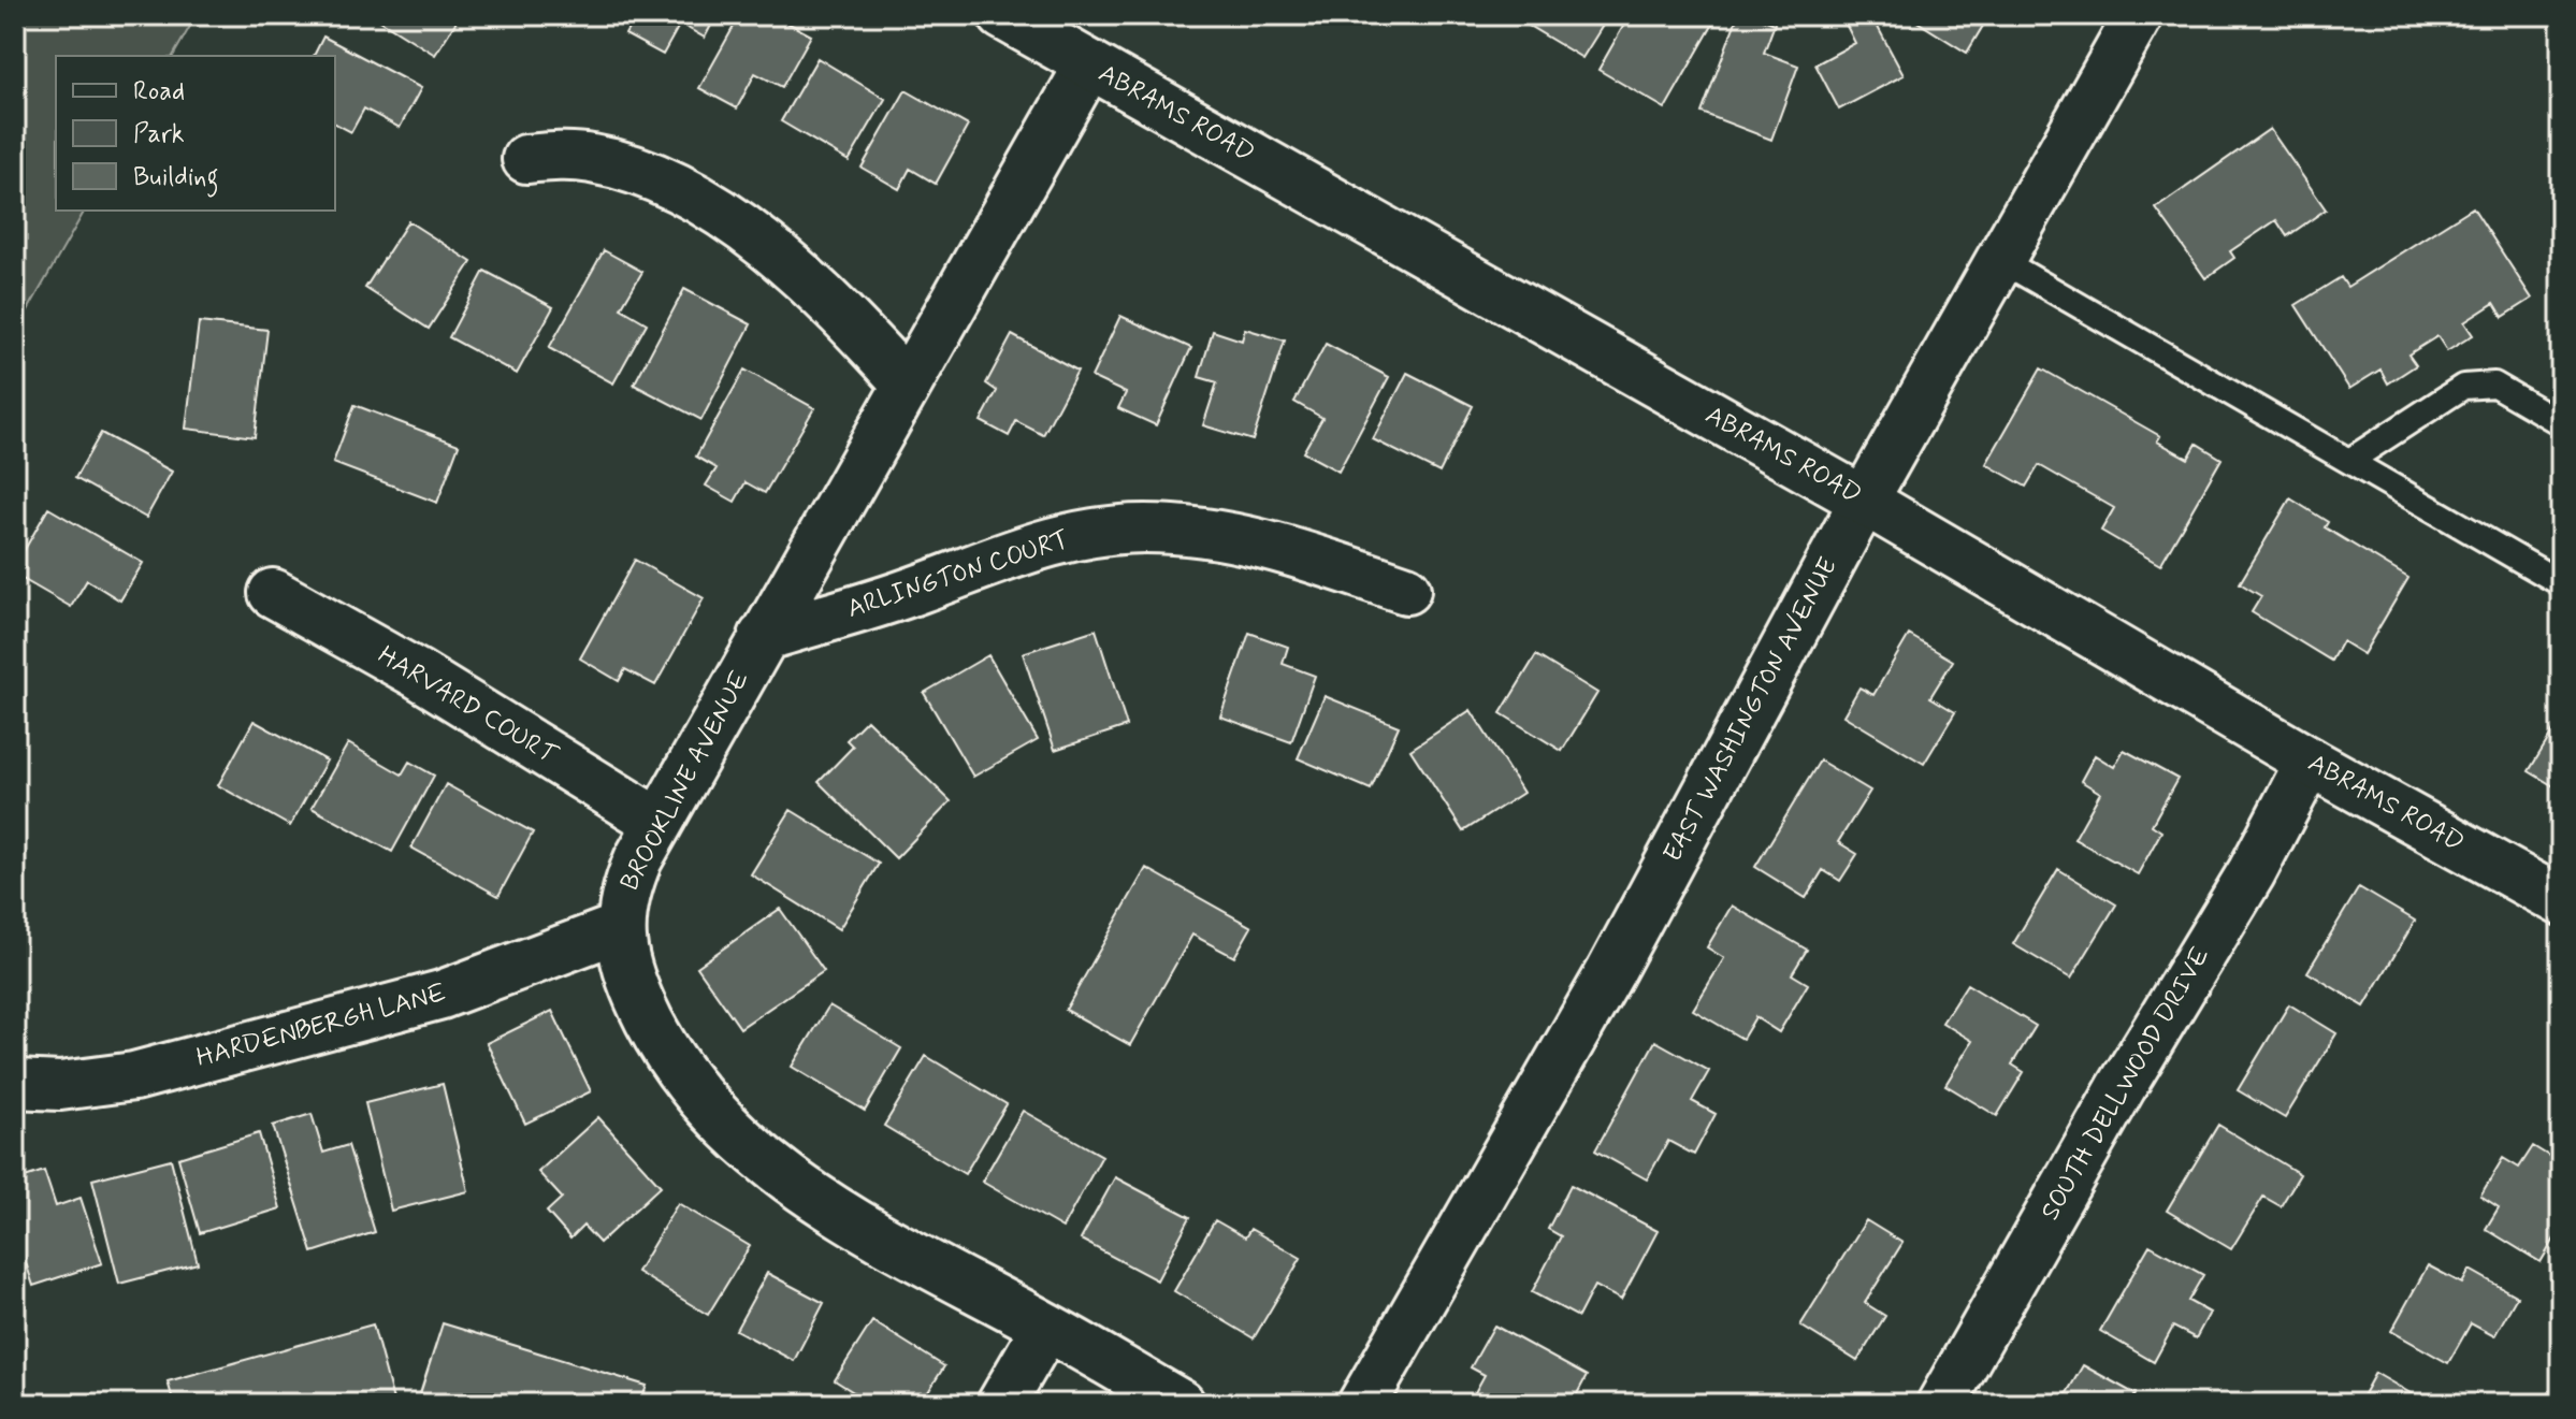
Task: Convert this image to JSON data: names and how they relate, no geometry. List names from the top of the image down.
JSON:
{
  "streets": {
    "street": [
      "ABRAMS ROAD",
      "ARLINGTON COURT",
      "HARVARD COURT",
      "EAST WASHINGTON AVENUE",
      "BROOKLINE AVENUE",
      "HARDENBERGH LANE",
      "SOUTH DELLWOOD DRIVE"
    ]
  },
  "crossings": [
    ["ABRAMS ROAD", "EAST WASHINGTON AVENUE"],
    ["ABRAMS ROAD", "BROOKLINE AVENUE"],
    ["ABRAMS ROAD", "SOUTH DELLWOOD DRIVE"],
    ["ARLINGTON COURT", "BROOKLINE AVENUE"],
    ["HARVARD COURT", "BROOKLINE AVENUE"],
    ["BROOKLINE AVENUE", "HARDENBERGH LANE"]
  ],
  "legend": ["Road", "Park", "Building"]
}
